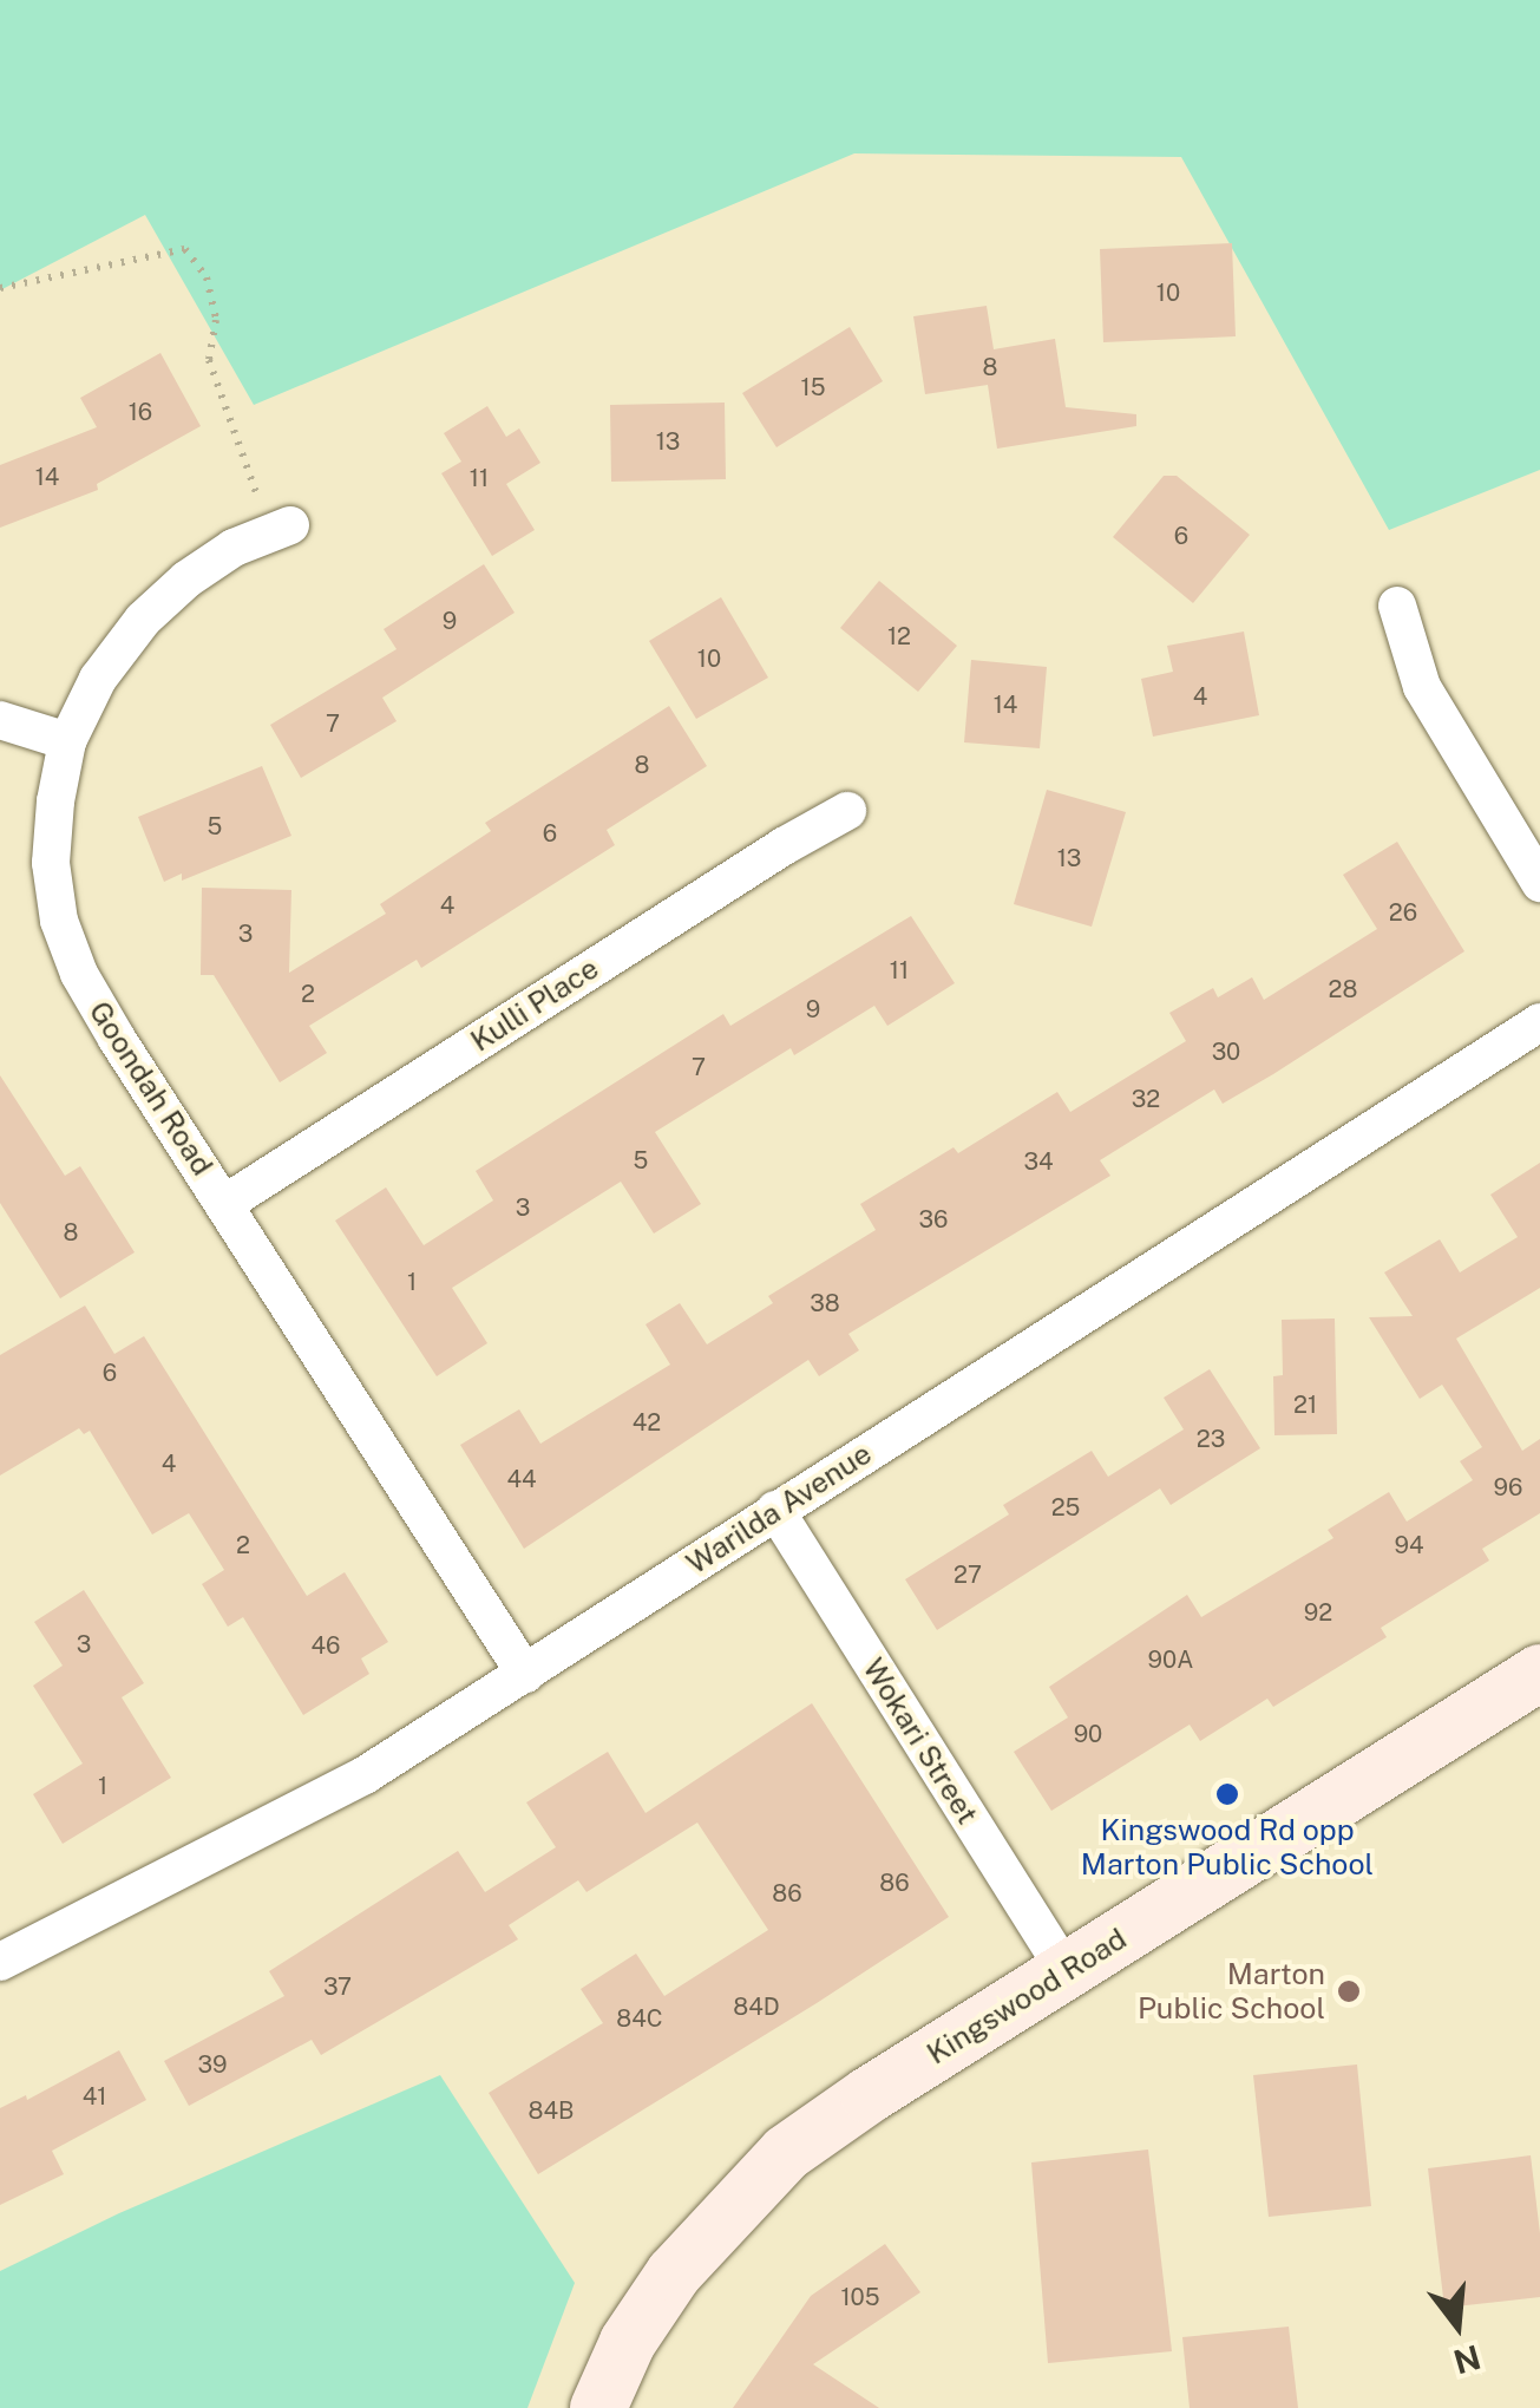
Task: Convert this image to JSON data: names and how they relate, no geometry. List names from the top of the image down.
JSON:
{
  "streets": {
    "street": [
      "Kulli Place",
      "Goondah Road",
      "Warilda Avenue",
      "Wokari Street",
      "Kingswood Road"
    ]
  },
  "crossings": [
    ["Kulli Place", "Goondah Road"],
    ["Goondah Road", "Warilda Avenue"],
    ["Warilda Avenue", "Wokari Street"],
    ["Wokari Street", "Kingswood Road"]
  ],
  "places": ["Kingswood Rd opp Marton Public School", "Marton Public School"],
  "house_numbers": [
    "10",
    "8",
    "15",
    "16",
    "13",
    "14",
    "11",
    "6",
    "9",
    "12",
    "10",
    "4",
    "14",
    "7",
    "8",
    "5",
    "6",
    "13",
    "4",
    "26",
    "3",
    "11",
    "28",
    "2",
    "9",
    "30",
    "7",
    "32",
    "5",
    "34",
    "3",
    "36",
    "8",
    "1",
    "38",
    "6",
    "21",
    "42",
    "23",
    "4",
    "44",
    "96",
    "25",
    "2",
    "94",
    "27",
    "92",
    "3",
    "46",
    "90A",
    "90",
    "1",
    "86",
    "86",
    "37",
    "84D",
    "84C",
    "39",
    "41",
    "84B",
    "105"
  ],
  "north": "bottom"
}
